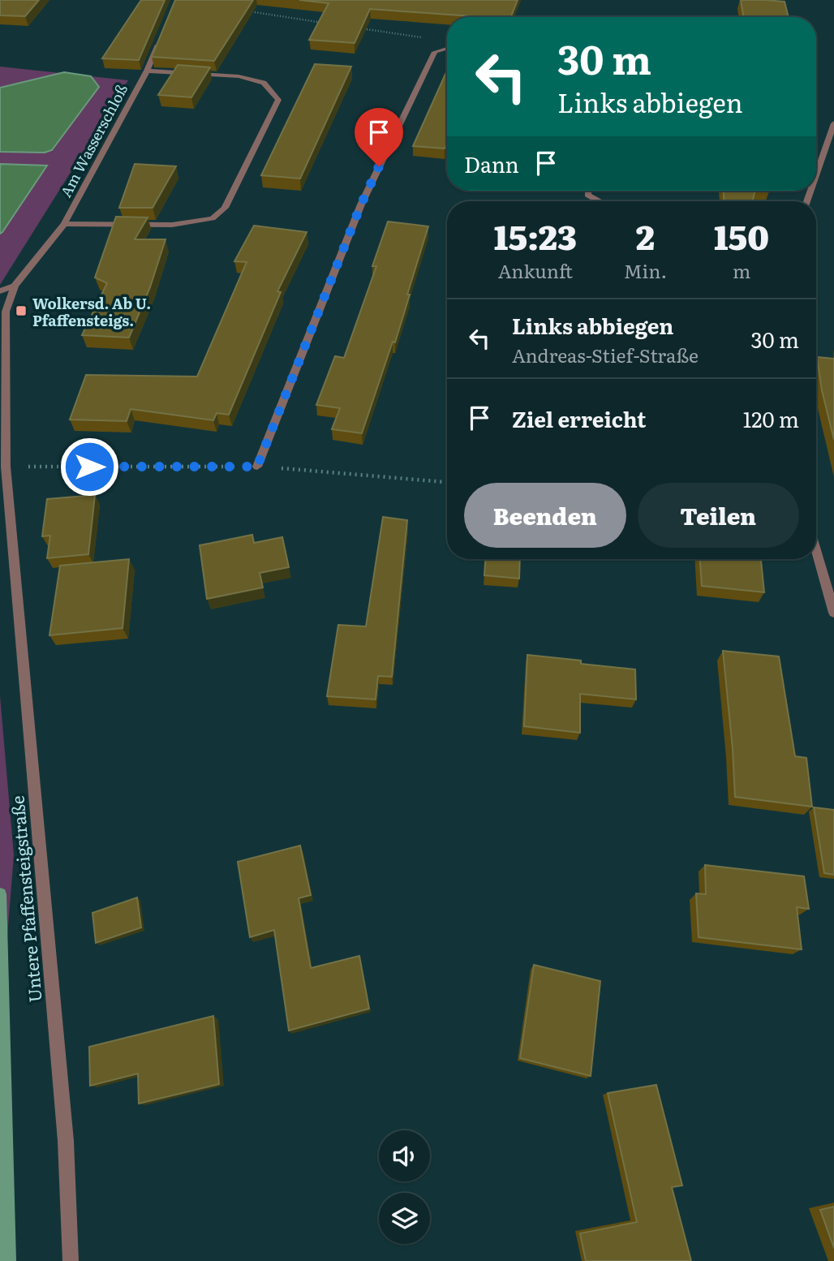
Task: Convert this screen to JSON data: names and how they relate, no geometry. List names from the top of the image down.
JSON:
{
  "streets": {
    "street": ["Am Wasserschloß", "Untere Pfaffensteigstraße"]
  },
  "crossings": [
    ["Am Wasserschloß", "Untere Pfaffensteigstraße"]
  ],
  "places": {
    "transit": ["Wolkersd. Ab U. Pfaffensteigs."]
  },
  "page": {
    "turn": ["30 m", "Links abbiegen"],
    "then": "Dann",
    "eta": [
      "15:23",
      "Ankunft",
      "2",
      "Min.",
      "150",
      "m"
    ],
    "list": [
      {
        "name": "Links abbiegen",
        "note": "Andreas-Stief-Straße",
        "value": "30 m"
      },
      {
        "name": "Ziel erreicht",
        "value": "120 m"
      }
    ],
    "buttons": ["Beenden", "Teilen"]
  }
}
